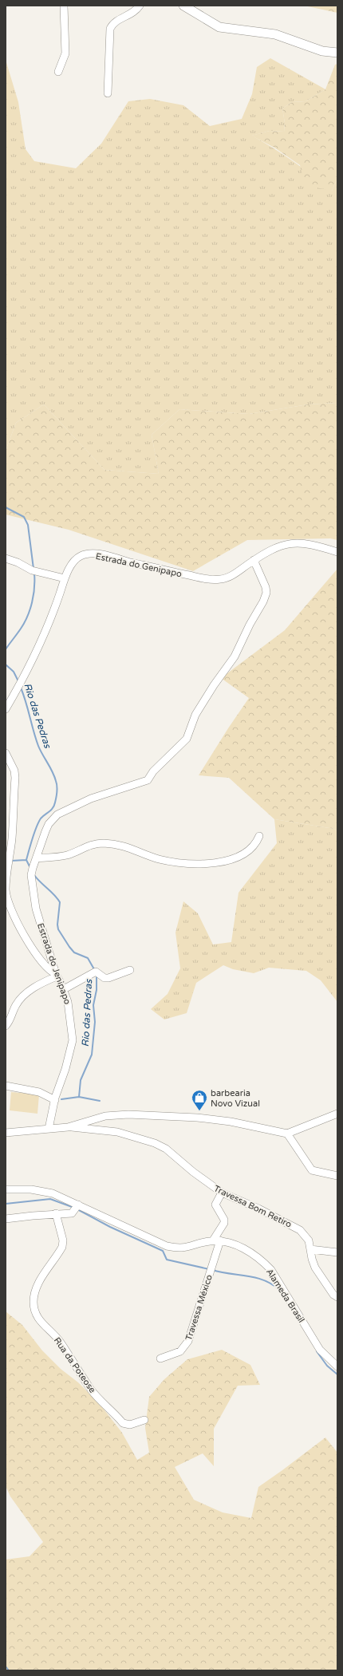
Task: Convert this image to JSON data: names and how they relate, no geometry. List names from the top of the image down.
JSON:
{
  "streets": {
    "street": [
      "Estrada do Genipapo",
      "Estrada do Jenipapo",
      "Travessa Bom Retiro",
      "Alameda Brasil",
      "Travessa México",
      "Rua da Poteose"
    ]
  },
  "crossings": [
    ["Estrada do Genipapo", "Estrada do Jenipapo"],
    ["Travessa Bom Retiro", "Travessa México"],
    ["Alameda Brasil", "Travessa México"]
  ],
  "water": ["Rio das Pedras"],
  "places": {
    "shop": ["barbearia Novo Vizual"]
  }
}
